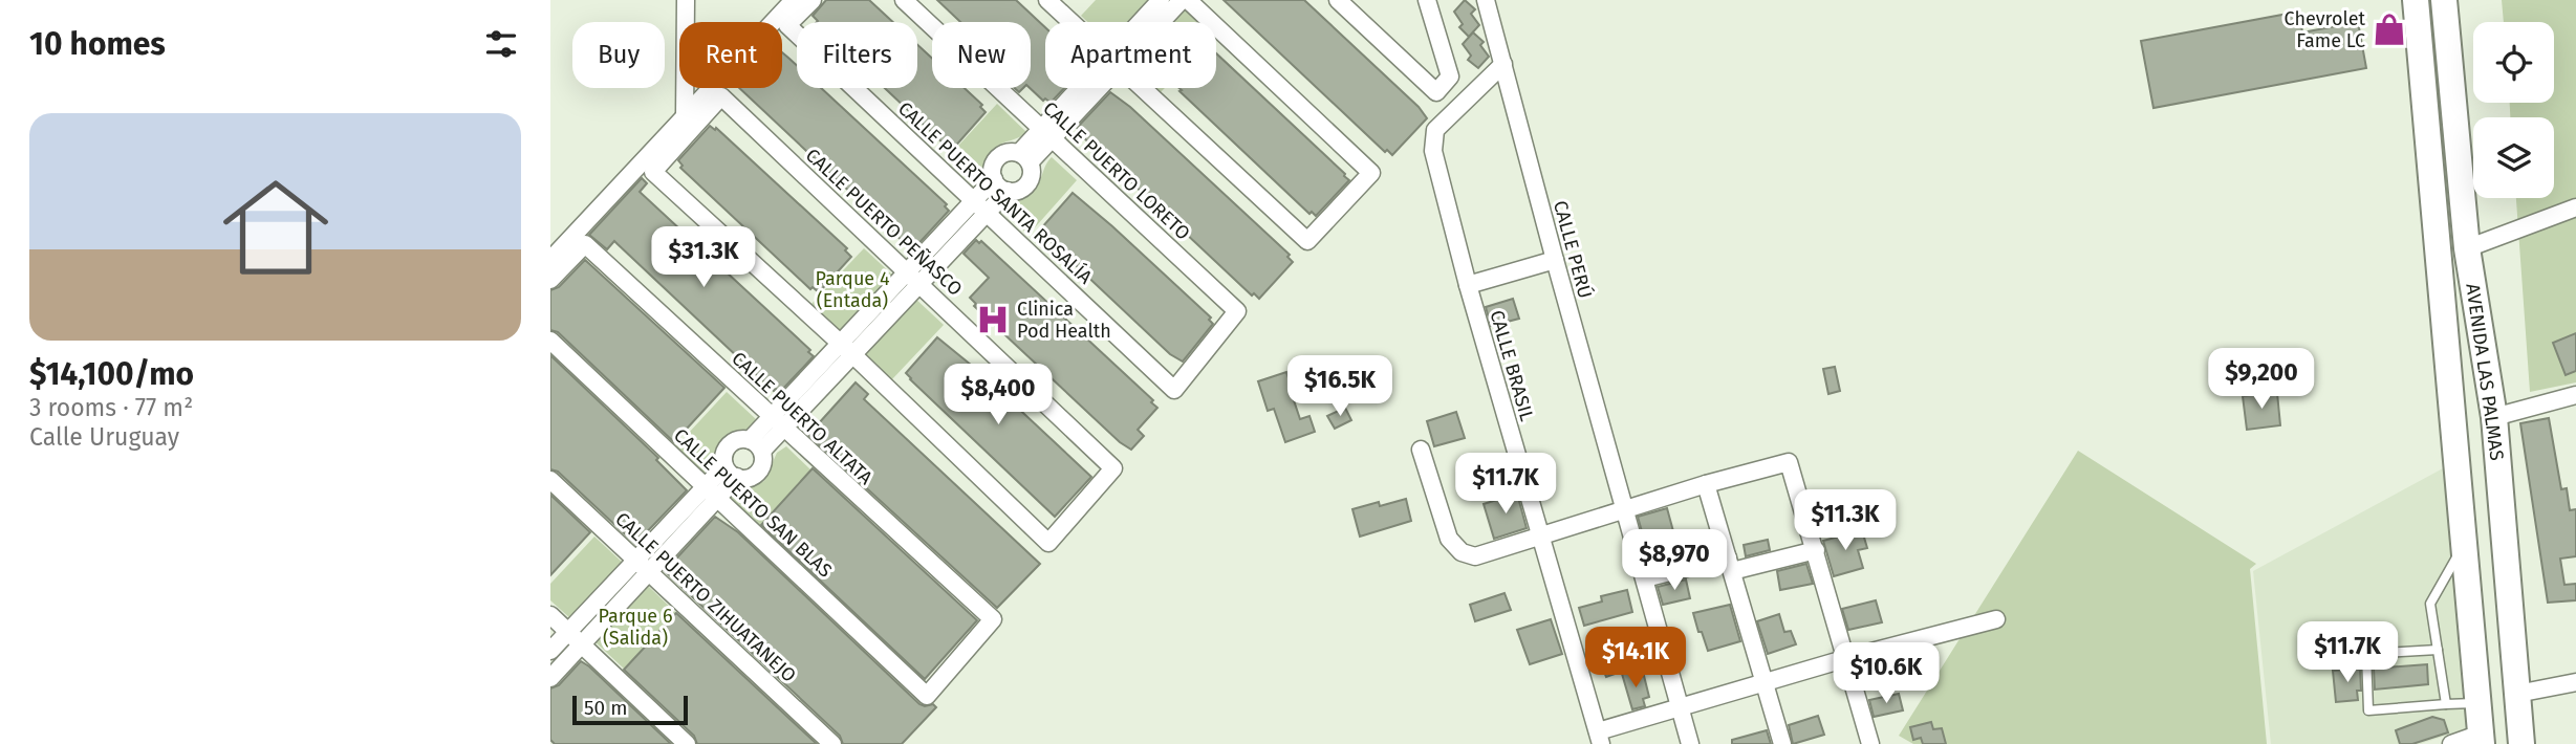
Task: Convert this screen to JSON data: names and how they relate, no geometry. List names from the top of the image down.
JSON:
{
  "streets": {
    "main road": ["AVENIDA LAS PALMAS"],
    "street": [
      "CALLE PUERTO LORETO",
      "CALLE PUERTO SANTA ROSALÍA",
      "CALLE PUERTO PEÑASCO",
      "CALLE PERÚ",
      "CALLE BRASIL",
      "CALLE PUERTO ALTATA",
      "CALLE PUERTO SAN BLAS",
      "CALLE PUERTO ZIHUATANEJO"
    ]
  },
  "crossings": [
    ["CALLE PUERTO LORETO", "CALLE PUERTO SANTA ROSALÍA"],
    ["CALLE PERÚ", "CALLE BRASIL"],
    ["CALLE PUERTO ALTATA", "CALLE PUERTO SAN BLAS"]
  ],
  "parks": ["Parque 4 (Entada)", "Parque 6 (Salida)"],
  "places": {
    "shop": ["Chevrolet Fame LC"],
    "hospital": ["Clinica Pod Health"]
  },
  "scale_bar": "50 m",
  "page": {
    "heading": "10 homes",
    "chip": [
      "Buy",
      "Rent",
      "Filters",
      "New",
      "Apartment"
    ],
    "list": [
      {
        "name": "$14,100/mo",
        "note": "3 rooms · 77 m² · Calle Uruguay"
      }
    ],
    "price": [
      "$31.3K",
      "$9,200",
      "$16.5K",
      "$8,400",
      "$11.7K",
      "$11.3K",
      "$8,970",
      "$11.7K",
      "$14.1K",
      "$10.6K"
    ],
    "scale": "50 m"
  }
}
